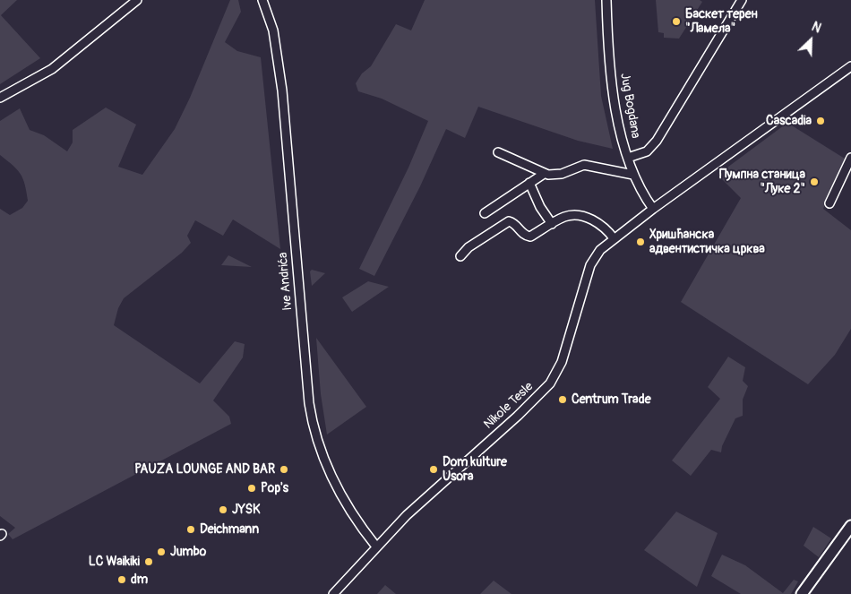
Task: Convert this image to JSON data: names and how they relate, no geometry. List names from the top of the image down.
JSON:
{
  "streets": {
    "street": ["Jug Bogdana", "Ive Andrića", "Nikole Tesle"]
  },
  "crossings": [
    ["Jug Bogdana", "Nikole Tesle"],
    ["Ive Andrića", "Nikole Tesle"]
  ],
  "places": [
    "Баскет терен \"Ламела\"",
    "Cascadia",
    "Пумпна станица \"Луке 2\"",
    "Хришћанска адвентистичка црква",
    "Centrum Trade",
    "PAUZA LOUNGE AND BAR",
    "Dom kulture Usora",
    "Pop's",
    "JYSK",
    "Deichmann",
    "Jumbo",
    "LC Waikiki",
    "dm"
  ],
  "north": "top right"
}
